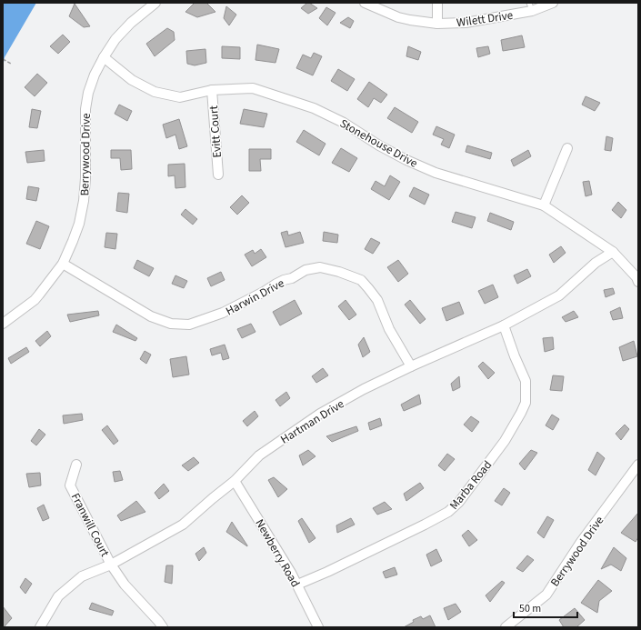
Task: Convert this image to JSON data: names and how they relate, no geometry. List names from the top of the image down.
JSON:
{
  "streets": {
    "street": [
      "Wilett Drive",
      "Evitt Court",
      "Stonehouse Drive",
      "Berrywood Drive",
      "Harwin Drive",
      "Hartman Drive",
      "Marba Road",
      "Franwill Court",
      "Newberry Road"
    ]
  },
  "crossings": [
    ["Evitt Court", "Stonehouse Drive"],
    ["Stonehouse Drive", "Berrywood Drive"],
    ["Stonehouse Drive", "Hartman Drive"],
    ["Berrywood Drive", "Harwin Drive"],
    ["Harwin Drive", "Hartman Drive"],
    ["Hartman Drive", "Marba Road"],
    ["Hartman Drive", "Franwill Court"],
    ["Hartman Drive", "Newberry Road"],
    ["Marba Road", "Newberry Road"]
  ],
  "scale_bar": "50 m"
}
